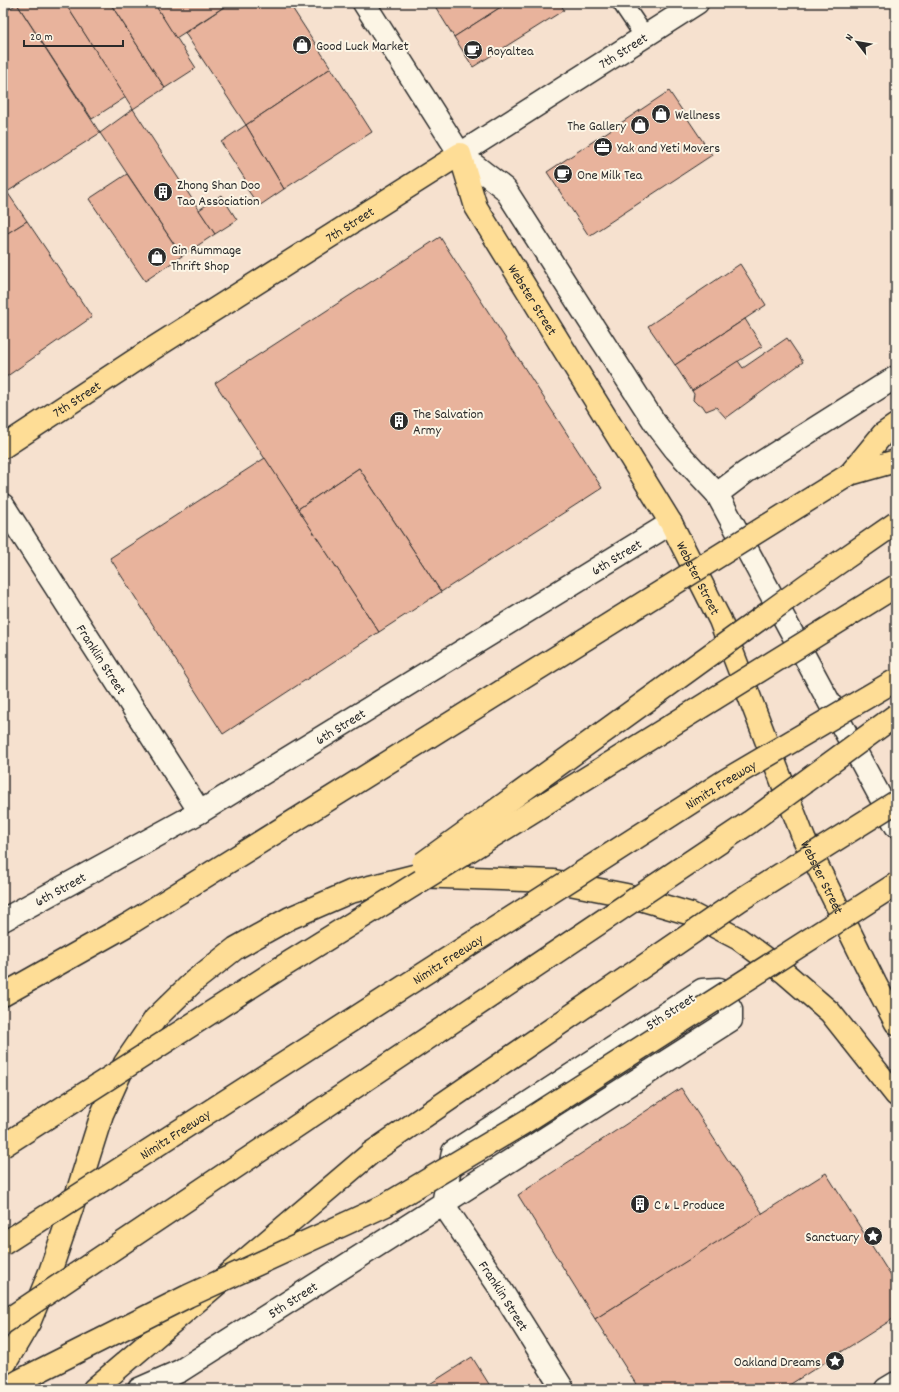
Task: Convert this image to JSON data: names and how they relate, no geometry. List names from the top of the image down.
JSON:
{
  "streets": {
    "main road": ["7th Street", "Webster Street", "Nimitz Freeway"],
    "street": ["6th Street", "Franklin Street", "5th Street"]
  },
  "crossings": [
    ["7th Street", "Webster Street"],
    ["Webster Street", "6th Street"],
    ["6th Street", "Franklin Street"],
    ["Franklin Street", "5th Street"]
  ],
  "places": {
    "shop": [
      "Good Luck Market",
      "Wellness",
      "The Gallery",
      "Gin Rummage Thrift Shop"
    ],
    "cafe": ["Royaltea", "One Milk Tea"],
    "office": ["Yak and Yeti Movers"],
    "building": ["Zhong Shan Doo Tao Association", "The Salvation Army", "C & L Produce"],
    "place": ["Sanctuary", "Oakland Dreams"]
  },
  "scale_bar": "20 m",
  "north": "top left"
}
